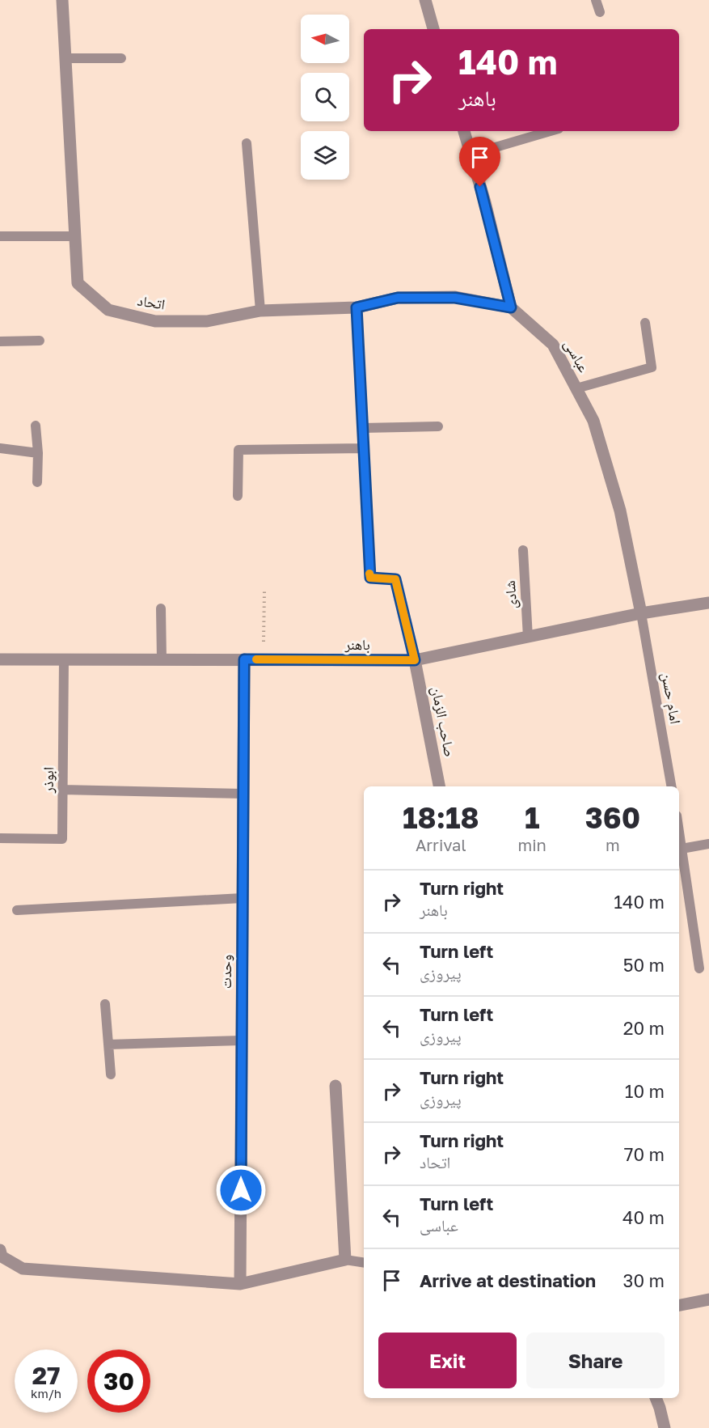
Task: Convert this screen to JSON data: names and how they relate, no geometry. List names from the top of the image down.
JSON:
{
  "streets": {
    "street": [
      "اتحاد",
      "عباسی",
      "باهنر",
      "صاحب الزمان",
      "وحدت"
    ],
    "lane": ["شادی", "امام حسن", "ابوذر"]
  },
  "crossings": [
    ["اتحاد", "عباسی"],
    ["عباسی", "باهنر"],
    ["عباسی", "امام حسن"],
    ["شادی", "باهنر"],
    ["باهنر", "امام حسن"],
    ["باهنر", "صاحب الزمان"],
    ["باهنر", "ابوذر"],
    ["باهنر", "وحدت"]
  ],
  "north": "left",
  "page": {
    "turn": ["140 m", "باهنر"],
    "eta": [
      "18:18",
      "Arrival",
      "1",
      "min",
      "360",
      "m"
    ],
    "list": [
      {
        "name": "Turn right",
        "note": "باهنر",
        "value": "140 m"
      },
      {
        "name": "Turn left",
        "note": "پیروزی",
        "value": "50 m"
      },
      {
        "name": "Turn left",
        "note": "پیروزی",
        "value": "20 m"
      },
      {
        "name": "Turn right",
        "note": "پیروزی",
        "value": "10 m"
      },
      {
        "name": "Turn right",
        "note": "اتحاد",
        "value": "70 m"
      },
      {
        "name": "Turn left",
        "note": "عباسی",
        "value": "40 m"
      },
      {
        "name": "Arrive at destination",
        "value": "30 m"
      }
    ],
    "buttons": ["Exit", "Share"],
    "speed": "27 km/h",
    "limit": "30"
  }
}
